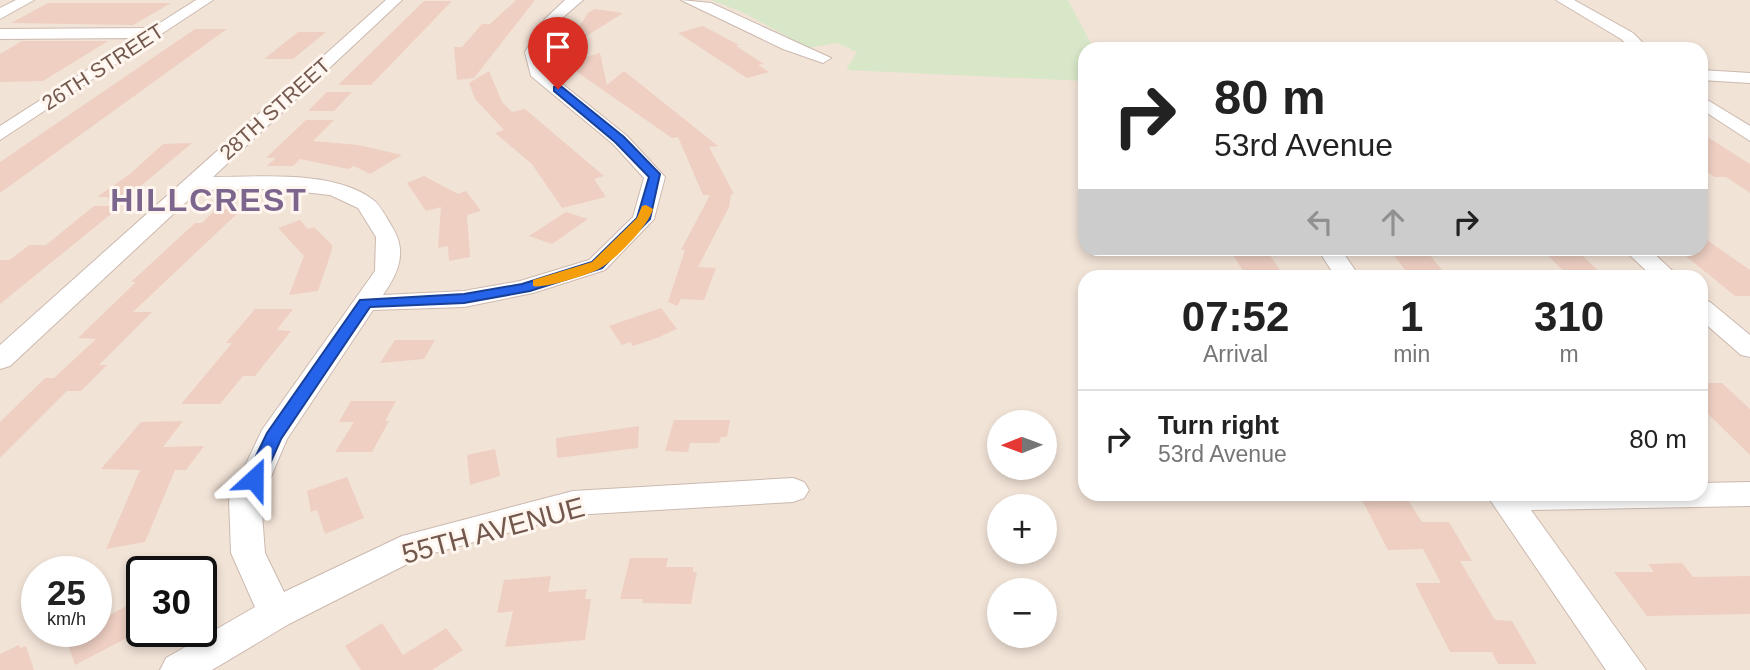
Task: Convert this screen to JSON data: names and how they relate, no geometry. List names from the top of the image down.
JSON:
{
  "streets": {
    "street": ["26TH STREET", "28TH STREET", "55TH AVENUE"]
  },
  "districts": ["HILLCREST"],
  "north": "left",
  "page": {
    "turn": ["80 m", "53rd Avenue"],
    "eta": [
      "07:52",
      "Arrival",
      "1",
      "min",
      "310",
      "m"
    ],
    "list": [
      {
        "name": "Turn right",
        "note": "53rd Avenue",
        "value": "80 m"
      }
    ],
    "map_buttons": ["+", "−"],
    "speed": "25 km/h",
    "limit": "30"
  }
}
